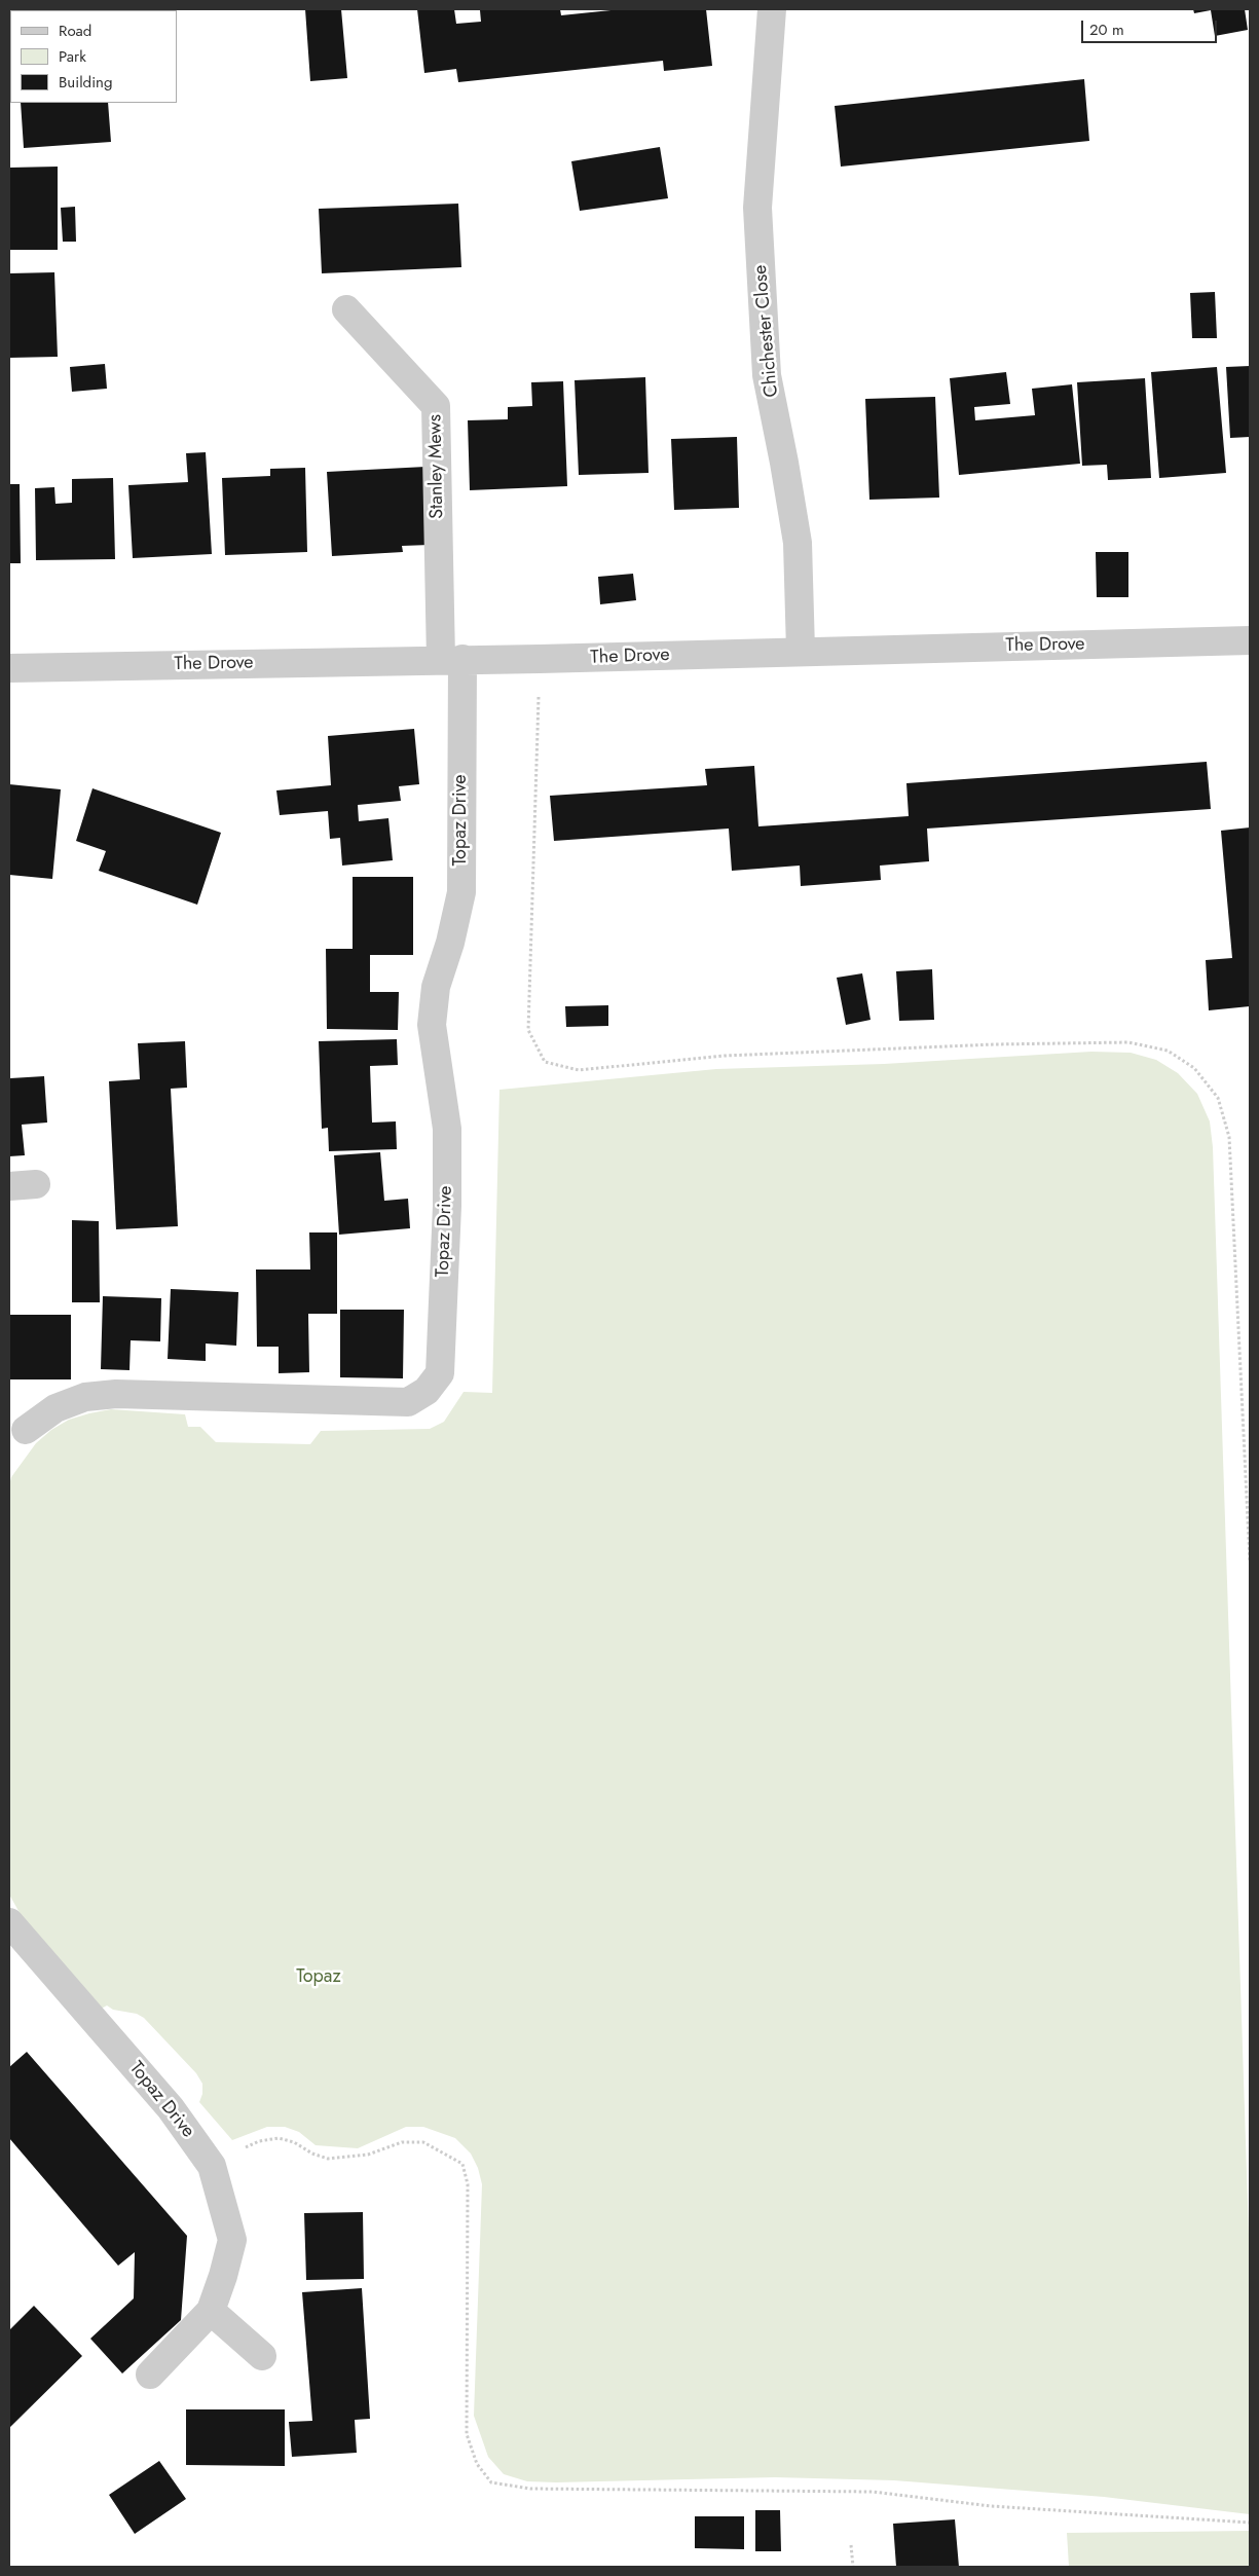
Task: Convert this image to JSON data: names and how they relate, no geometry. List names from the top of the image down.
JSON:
{
  "streets": {
    "street": [
      "Chichester Close",
      "Stanley Mews",
      "The Drove",
      "Topaz Drive"
    ]
  },
  "crossings": [
    ["Chichester Close", "The Drove"],
    ["Stanley Mews", "The Drove"],
    ["Stanley Mews", "Topaz Drive"],
    ["The Drove", "Topaz Drive"]
  ],
  "parks": ["Topaz"],
  "legend": ["Road", "Park", "Building"],
  "scale_bar": "20 m"
}
